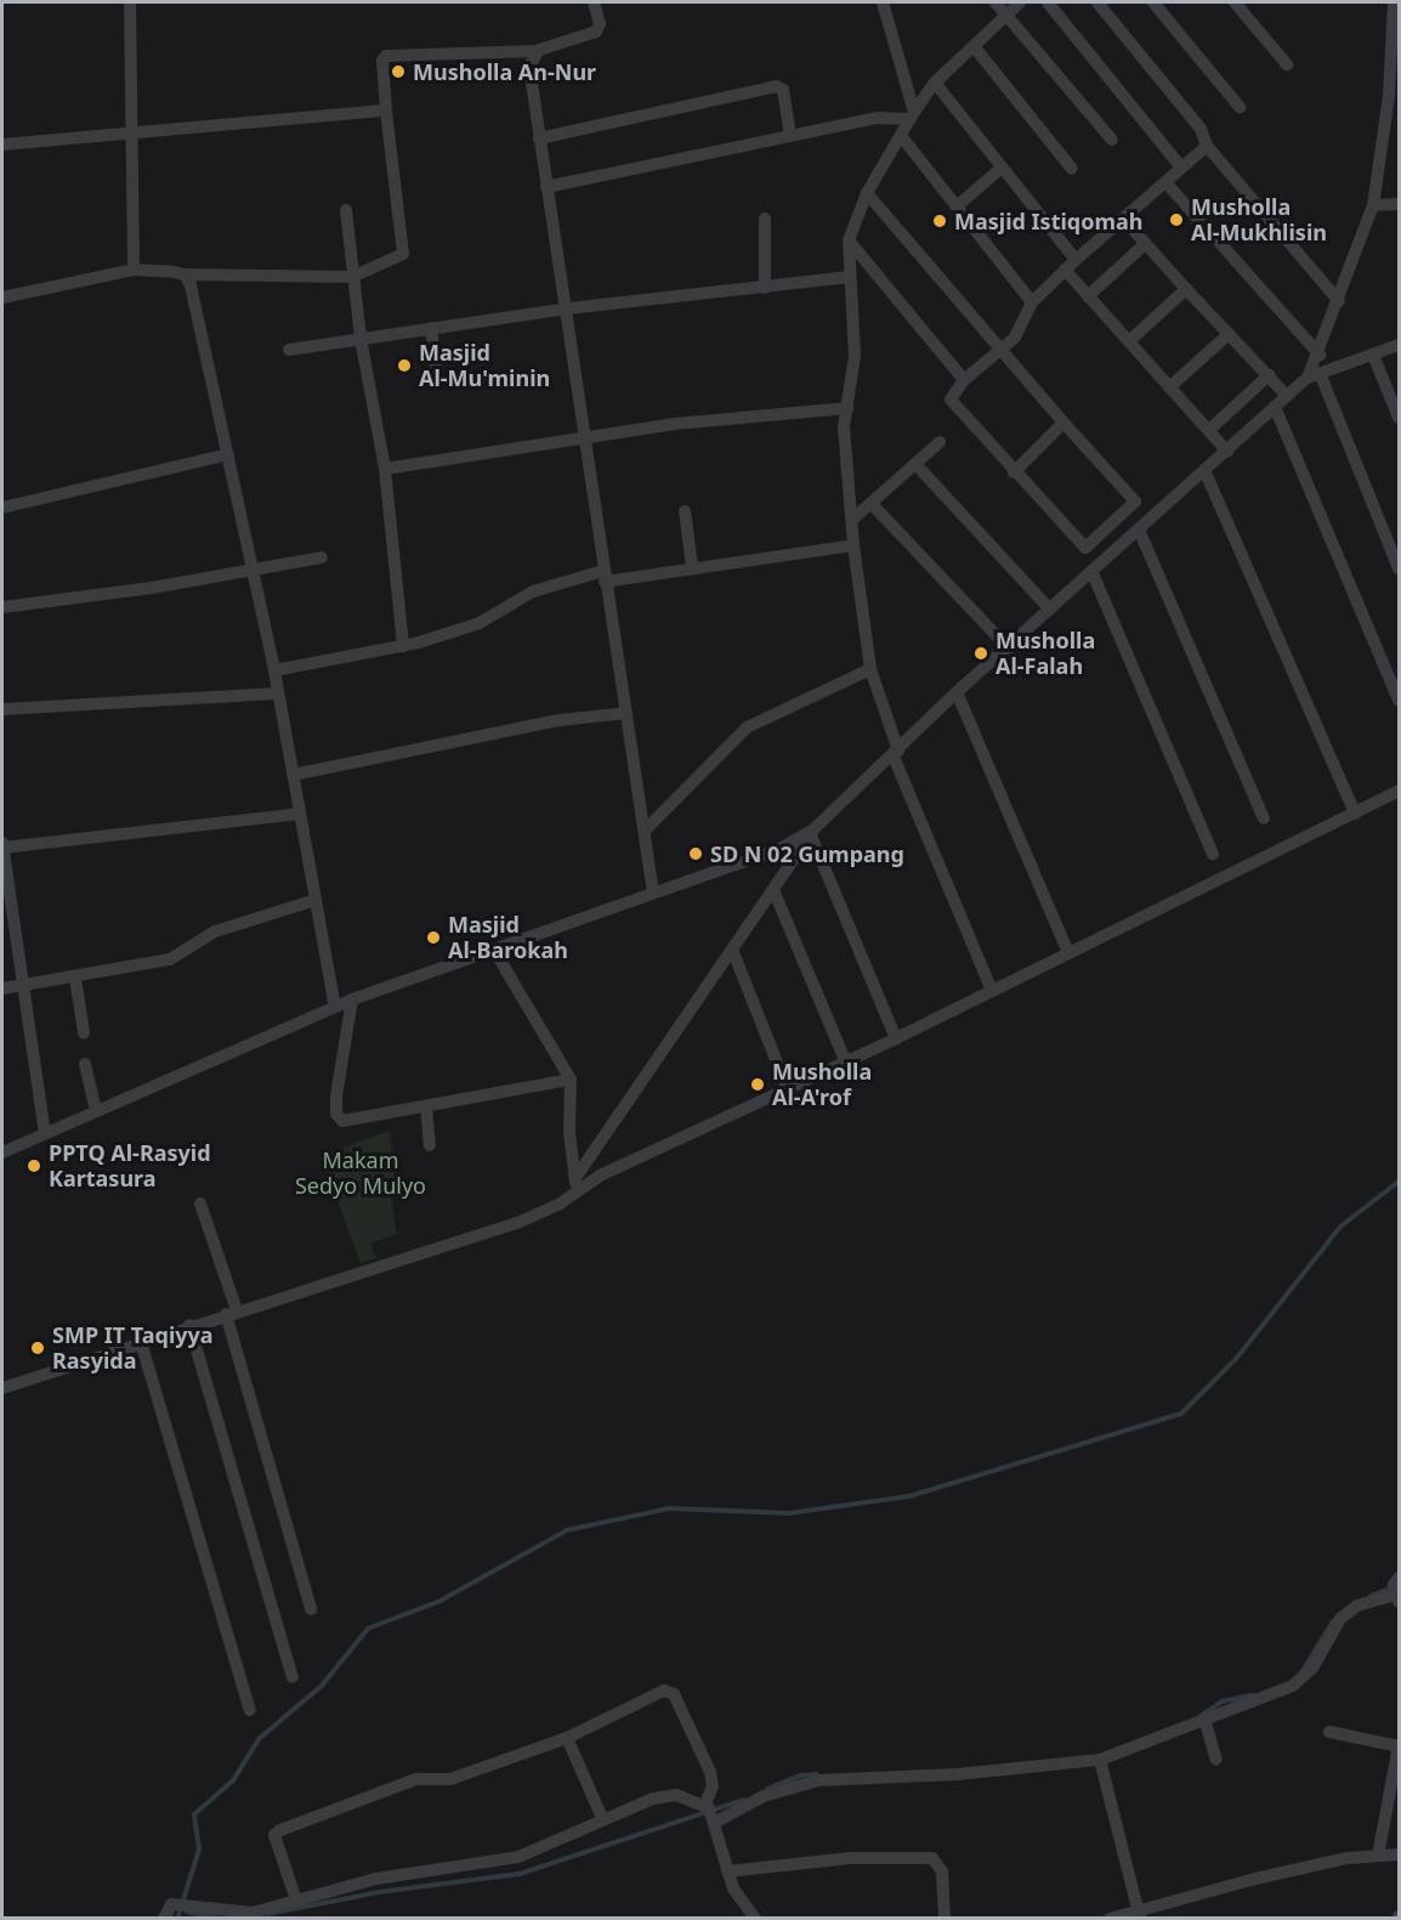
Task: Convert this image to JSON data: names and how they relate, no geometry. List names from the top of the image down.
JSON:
{
  "parks": ["Makam Sedyo Mulyo"],
  "places": [
    "Musholla An-Nur",
    "Musholla Al-Mukhlisin",
    "Masjid Istiqomah",
    "Masjid Al-Mu'minin",
    "Musholla Al-Falah",
    "SD N 02 Gumpang",
    "Masjid Al-Barokah",
    "Musholla Al-A'rof",
    "PPTQ Al-Rasyid Kartasura",
    "SMP IT Taqiyya Rasyida"
  ]
}
